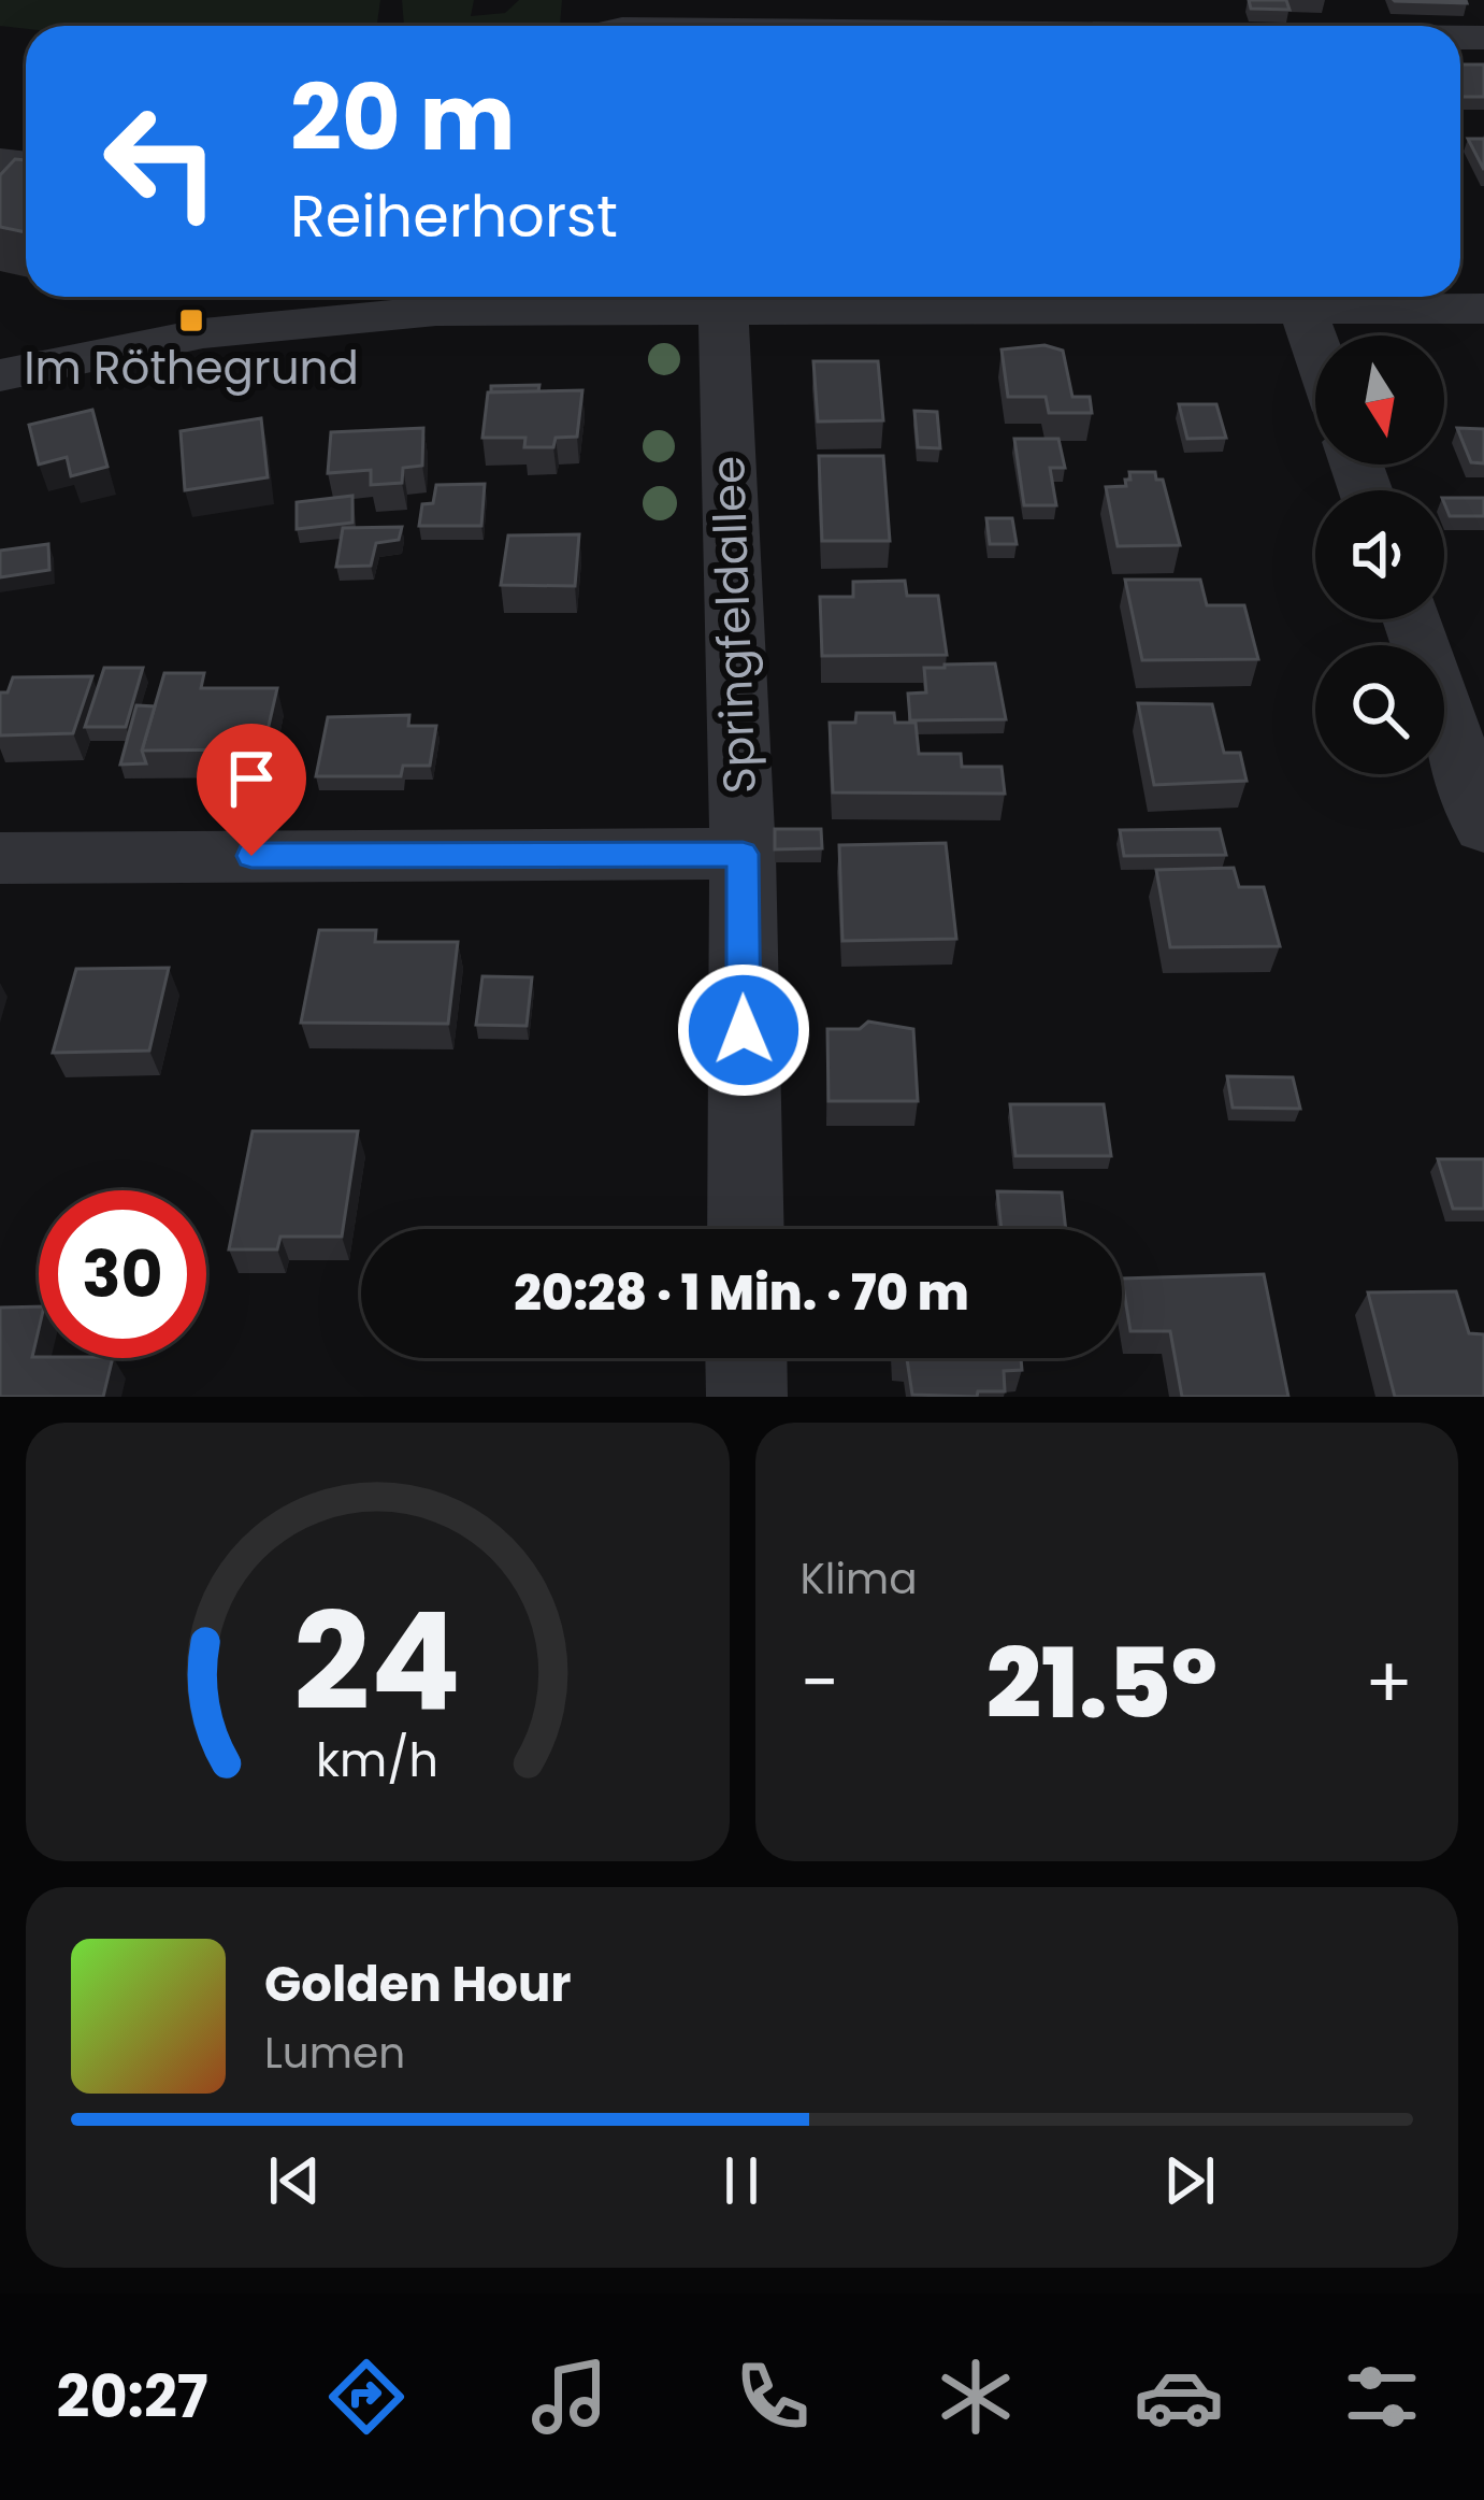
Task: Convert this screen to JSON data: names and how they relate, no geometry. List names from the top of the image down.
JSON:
{
  "streets": {
    "street": ["Springfeldallee"]
  },
  "places": {
    "transit": ["Im Röthegrund"]
  },
  "north": "bottom",
  "page": {
    "turn": ["20 m", "Reiherhorst"],
    "limit": "30",
    "trip": "20:28 · 1 Min. · 70 m",
    "tile": "Klima",
    "heat": ["−", "21.5°", "+"],
    "song": ["Golden Hour", "Lumen"],
    "tabs": "20:27",
    "gauge": ["24", "km/h"]
  }
}
